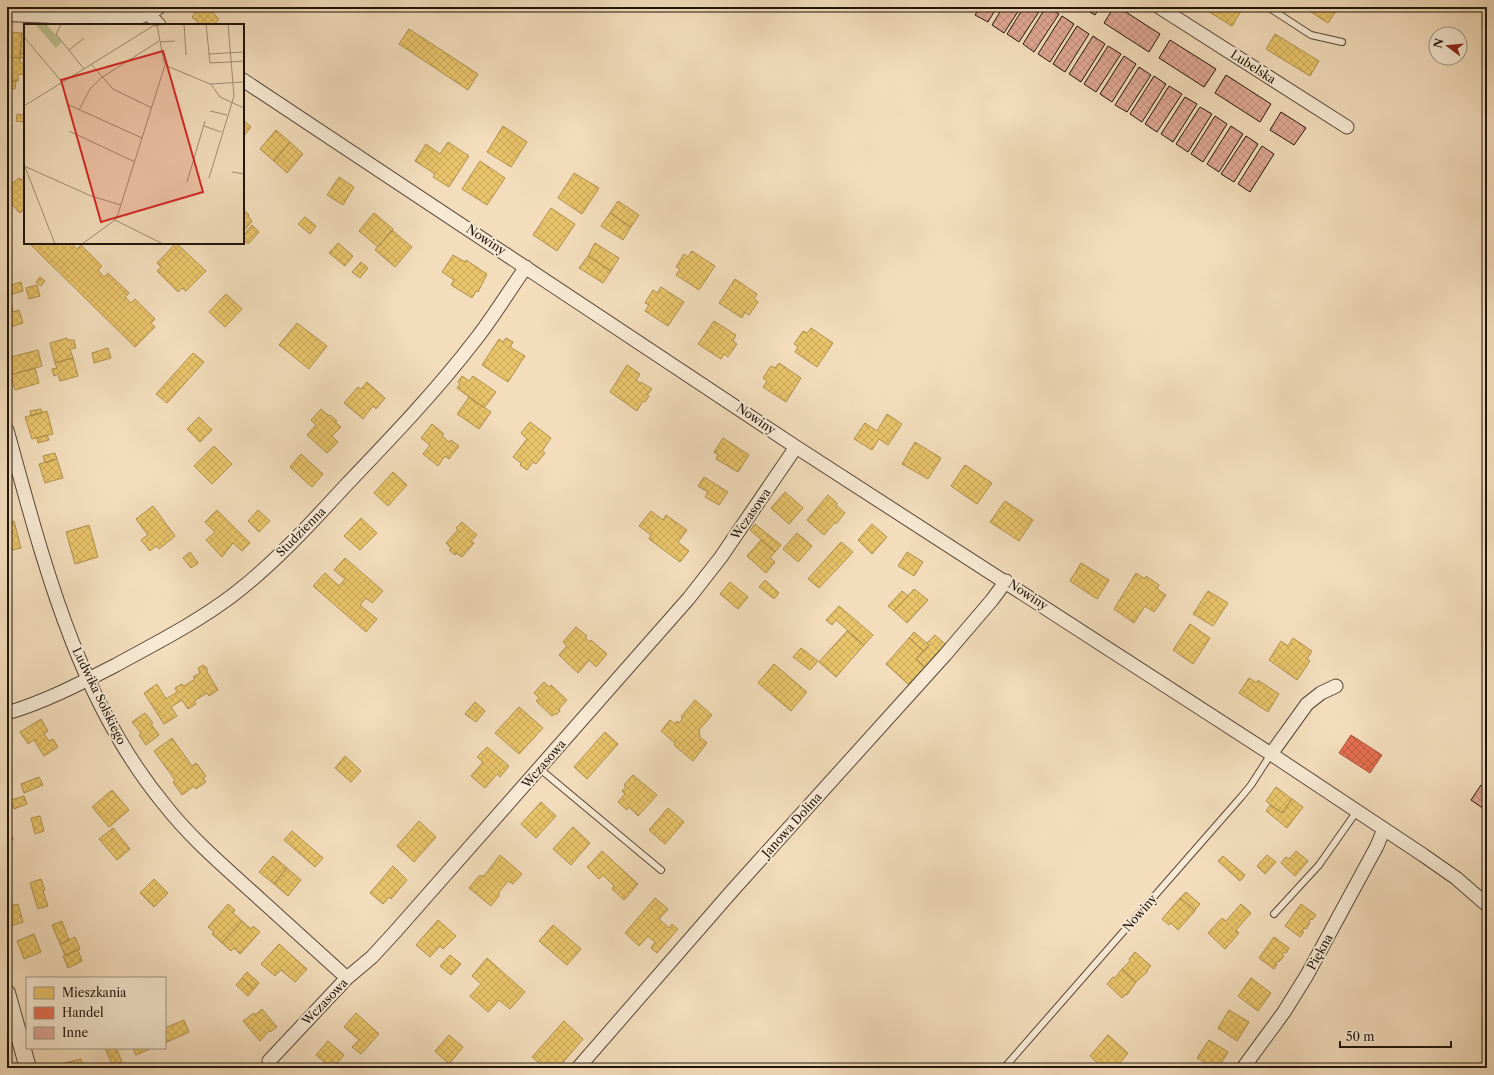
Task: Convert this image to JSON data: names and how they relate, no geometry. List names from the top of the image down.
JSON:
{
  "streets": {
    "street": [
      "Lubelska",
      "Nowiny",
      "Wczasowa",
      "Studzienna",
      "Ludwika Solskiego",
      "Janowa Dolina",
      "Piękna"
    ]
  },
  "crossings": [
    ["Nowiny", "Wczasowa"],
    ["Nowiny", "Studzienna"],
    ["Nowiny", "Janowa Dolina"],
    ["Nowiny", "Piękna"],
    ["Wczasowa", "Ludwika Solskiego"],
    ["Studzienna", "Ludwika Solskiego"]
  ],
  "legend": ["Mieszkania", "Handel", "Inne"],
  "scale_bar": "50 m",
  "north": "left"
}
